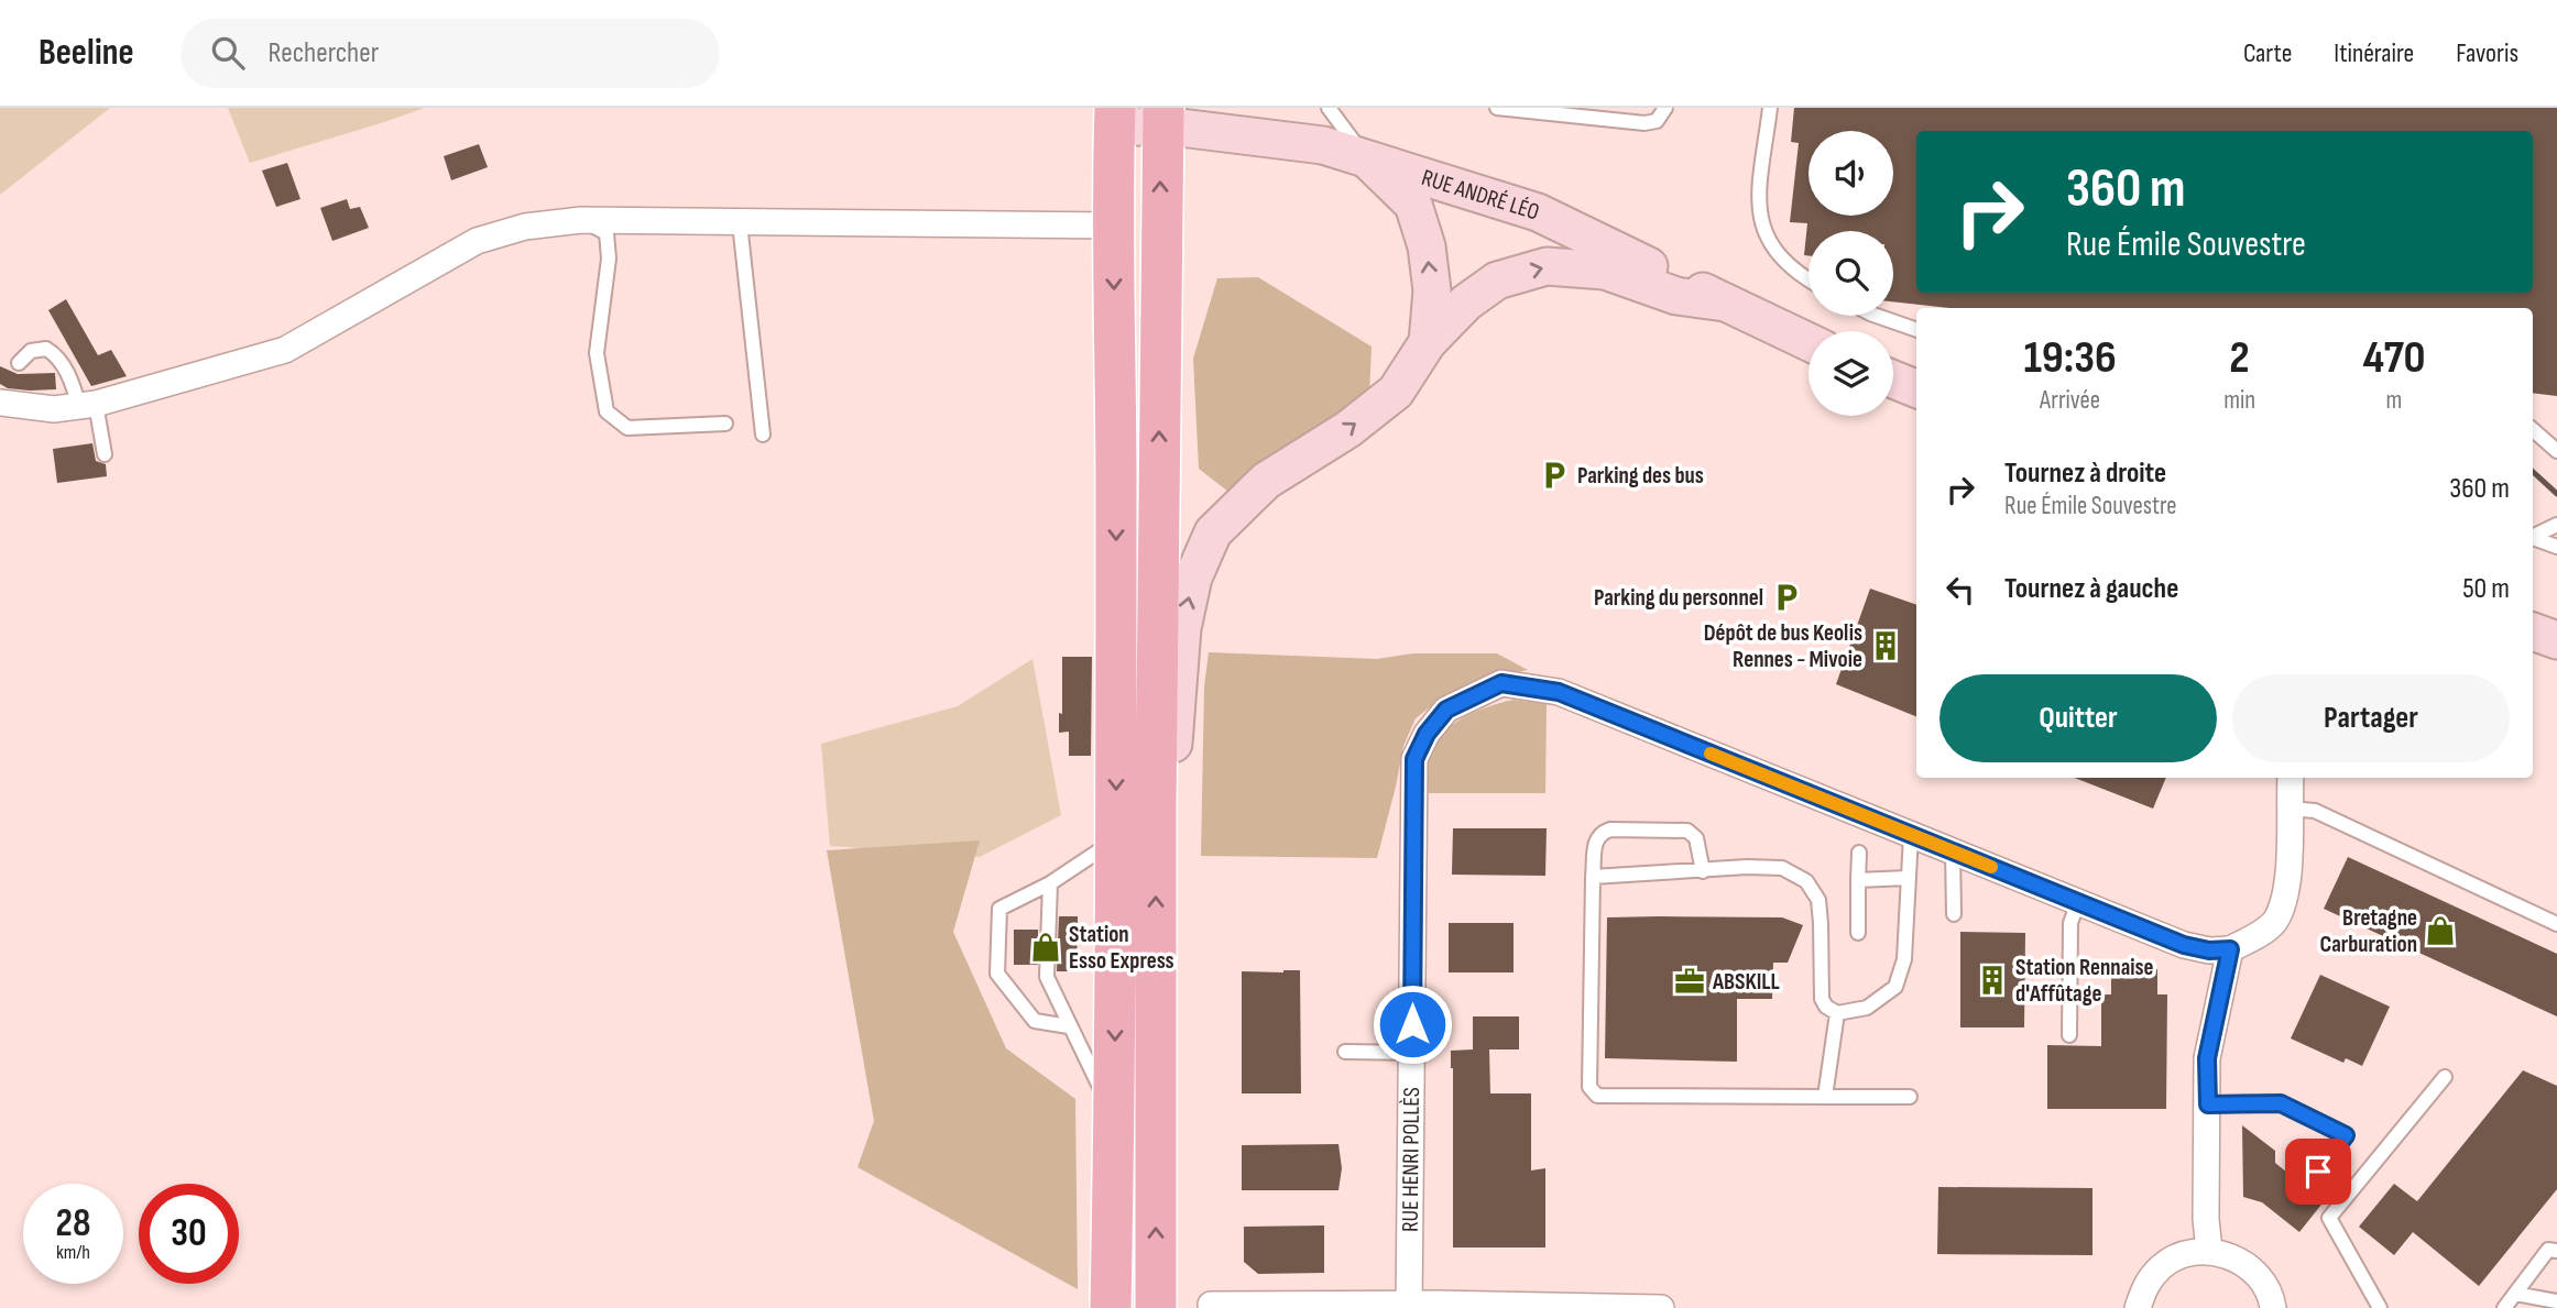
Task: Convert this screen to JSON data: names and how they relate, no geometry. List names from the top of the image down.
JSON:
{
  "streets": {
    "street": ["RUE ANDRÉ LÉO", "RUE HENRI POLLÈS"]
  },
  "places": {
    "parking": ["Parking des bus", "Parking du personnel"],
    "building": ["Dépôt de bus Keolis Rennes - Mivoie", "Station Rennaise d'Affûtage"],
    "shop": ["Bretagne Carburation", "Station Esso Express"],
    "office": ["ABSKILL"]
  },
  "page": {
    "header": "Beeline",
    "search": "Rechercher",
    "nav": ["Carte", "Itinéraire", "Favoris"],
    "turn": ["360 m", "Rue Émile Souvestre"],
    "eta": [
      "19:36",
      "Arrivée",
      "2",
      "min",
      "470",
      "m"
    ],
    "list": [
      {
        "name": "Tournez à droite",
        "note": "Rue Émile Souvestre",
        "value": "360 m"
      },
      {
        "name": "Tournez à gauche",
        "value": "50 m"
      }
    ],
    "buttons": ["Quitter", "Partager"],
    "speed": "28 km/h",
    "limit": "30"
  }
}
